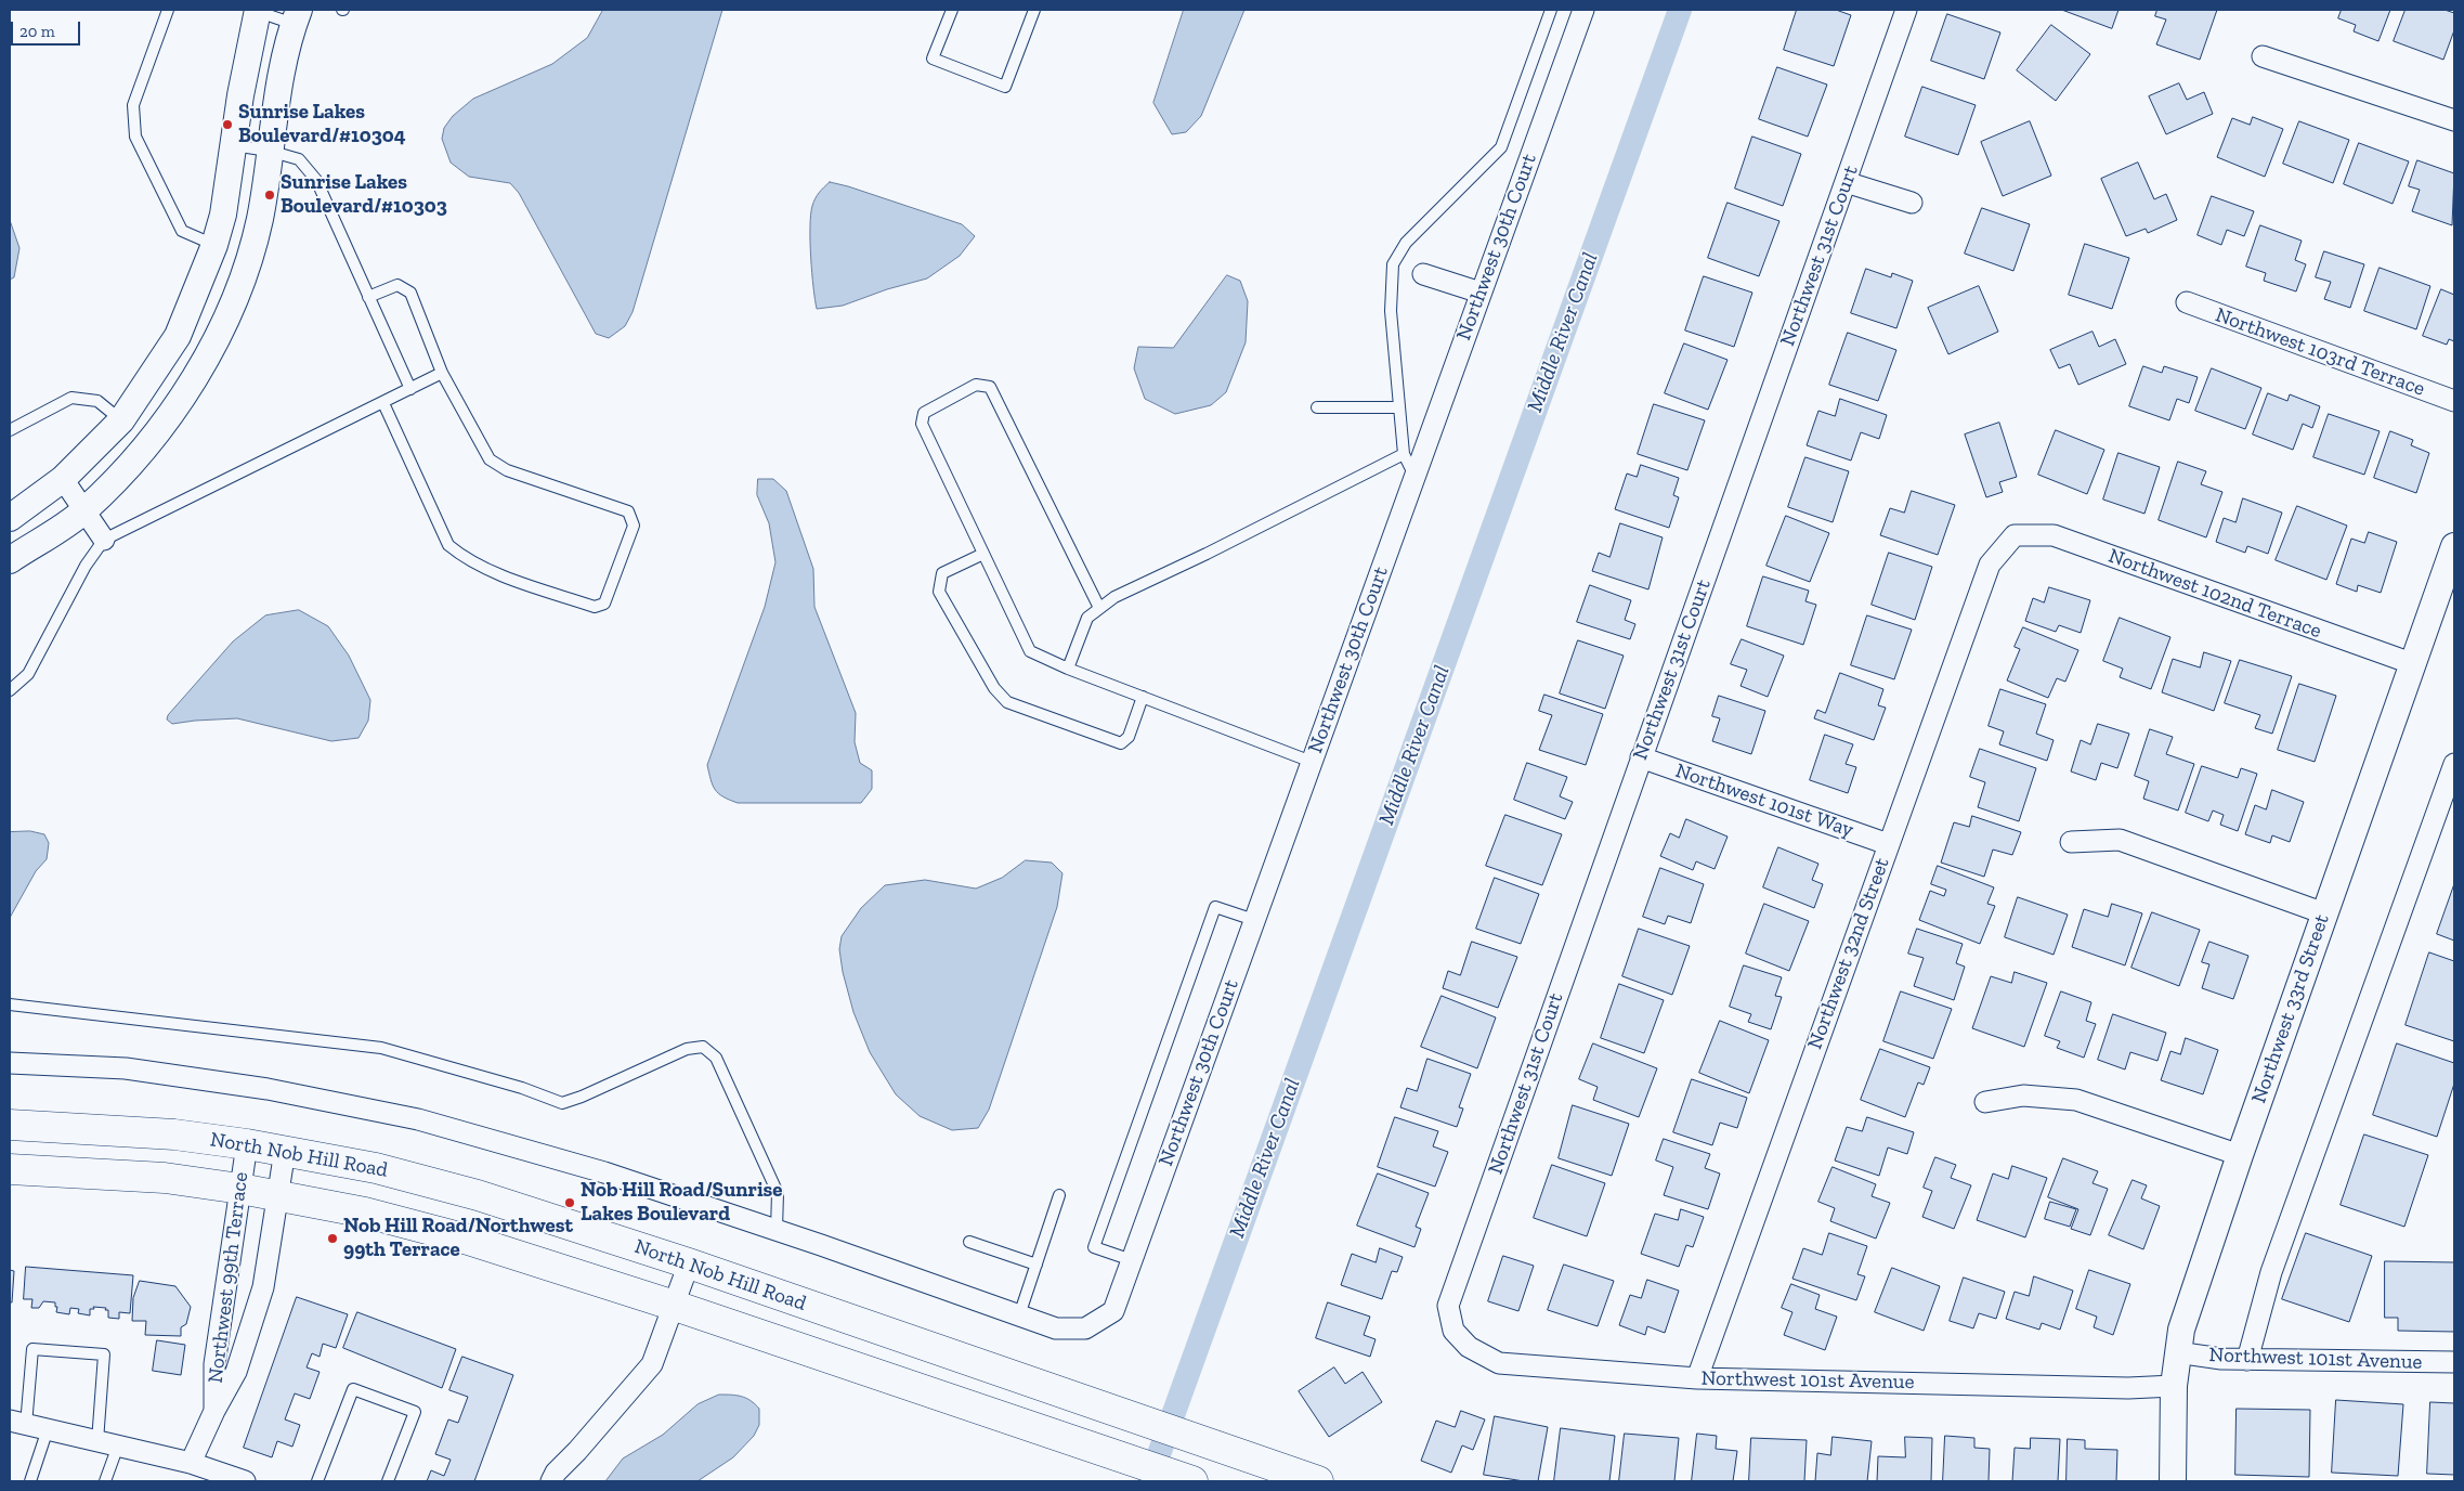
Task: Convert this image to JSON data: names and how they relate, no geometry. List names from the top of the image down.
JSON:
{
  "streets": {
    "main road": ["North Nob Hill Road"],
    "street": [
      "Northwest 30th Court",
      "Northwest 31st Court",
      "Northwest 103rd Terrace",
      "Northwest 102nd Terrace",
      "Northwest 101st Way",
      "Northwest 32nd Street",
      "Northwest 33rd Street",
      "Northwest 99th Terrace",
      "Northwest 101st Avenue"
    ]
  },
  "crossings": [
    ["Northwest 31st Court", "Northwest 101st Way"],
    ["Northwest 31st Court", "Northwest 101st Avenue"],
    ["Northwest 102nd Terrace", "Northwest 32nd Street"],
    ["Northwest 102nd Terrace", "Northwest 33rd Street"],
    ["Northwest 101st Way", "Northwest 32nd Street"],
    ["Northwest 32nd Street", "Northwest 101st Avenue"],
    ["Northwest 33rd Street", "Northwest 101st Avenue"],
    ["North Nob Hill Road", "Northwest 99th Terrace"]
  ],
  "water": ["Middle River Canal"],
  "places": [
    "Sunrise Lakes Boulevard/#10304",
    "Sunrise Lakes Boulevard/#10303",
    "Nob Hill Road/Sunrise Lakes Boulevard",
    "Nob Hill Road/Northwest 99th Terrace"
  ],
  "scale_bar": "20 m"
}
